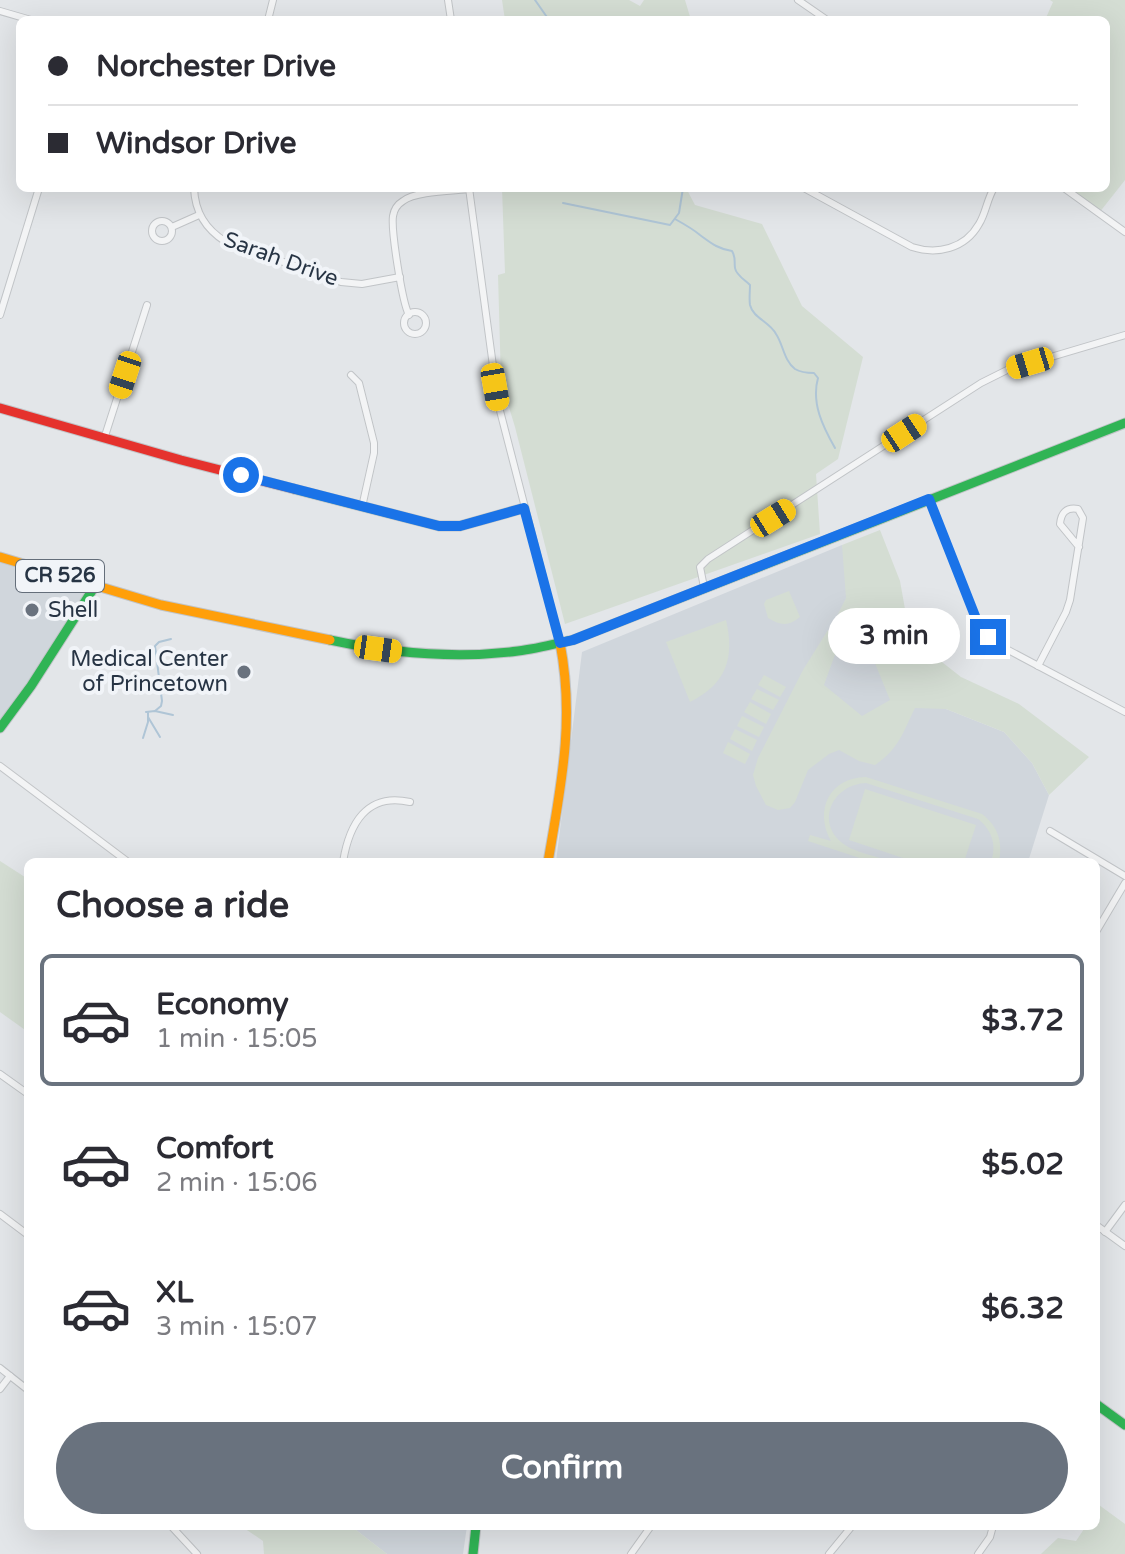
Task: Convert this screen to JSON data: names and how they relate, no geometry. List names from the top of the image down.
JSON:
{
  "streets": {
    "main road": ["CR 526"],
    "street": ["Sarah Drive"]
  },
  "places": ["Shell", "Medical Center of Princetown"],
  "page": {
    "banner": ["Norchester Drive", "Windsor Drive"],
    "bubble": "3 min",
    "heading": "Choose a ride",
    "list": [
      {
        "name": "Economy",
        "note": "1 min · 15:05",
        "value": "$3.72"
      },
      {
        "name": "Comfort",
        "note": "2 min · 15:06",
        "value": "$5.02"
      },
      {
        "name": "XL",
        "note": "3 min · 15:07",
        "value": "$6.32"
      }
    ],
    "buttons": "Confirm"
  }
}
